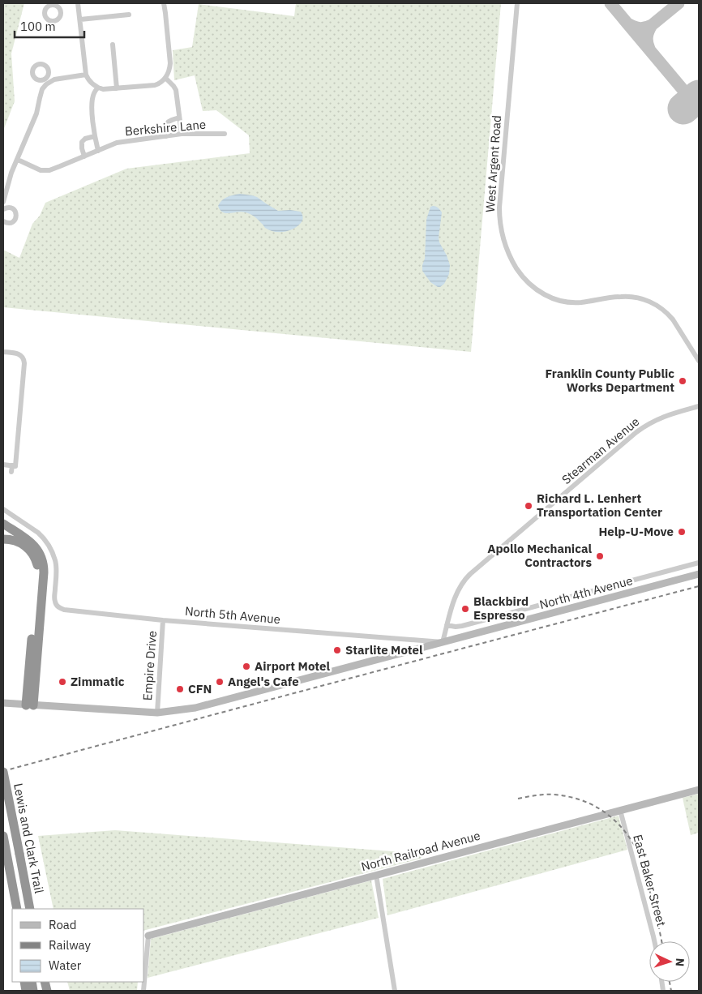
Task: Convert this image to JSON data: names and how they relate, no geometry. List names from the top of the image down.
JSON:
{
  "streets": {
    "highway": ["Lewis and Clark Trail"],
    "main road": ["North 4th Avenue", "North Railroad Avenue"],
    "street": [
      "Berkshire Lane",
      "West Argent Road",
      "Stearman Avenue",
      "North 5th Avenue",
      "Empire Drive",
      "East Baker Street"
    ]
  },
  "crossings": [
    ["Stearman Avenue", "North 4th Avenue"],
    ["Stearman Avenue", "North 5th Avenue"],
    ["North 4th Avenue", "North 5th Avenue"],
    ["North 4th Avenue", "Empire Drive"],
    ["North 5th Avenue", "Empire Drive"],
    ["North Railroad Avenue", "East Baker Street"]
  ],
  "places": [
    "Franklin County Public Works Department",
    "Richard L. Lenhert Transportation Center",
    "Help-U-Move",
    "Apollo Mechanical Contractors",
    "Blackbird Espresso",
    "Starlite Motel",
    "Airport Motel",
    "Zimmatic",
    "Angel's Cafe",
    "CFN"
  ],
  "legend": ["Road", "Railway", "Water"],
  "scale_bar": "100 m",
  "north": "right"
}
